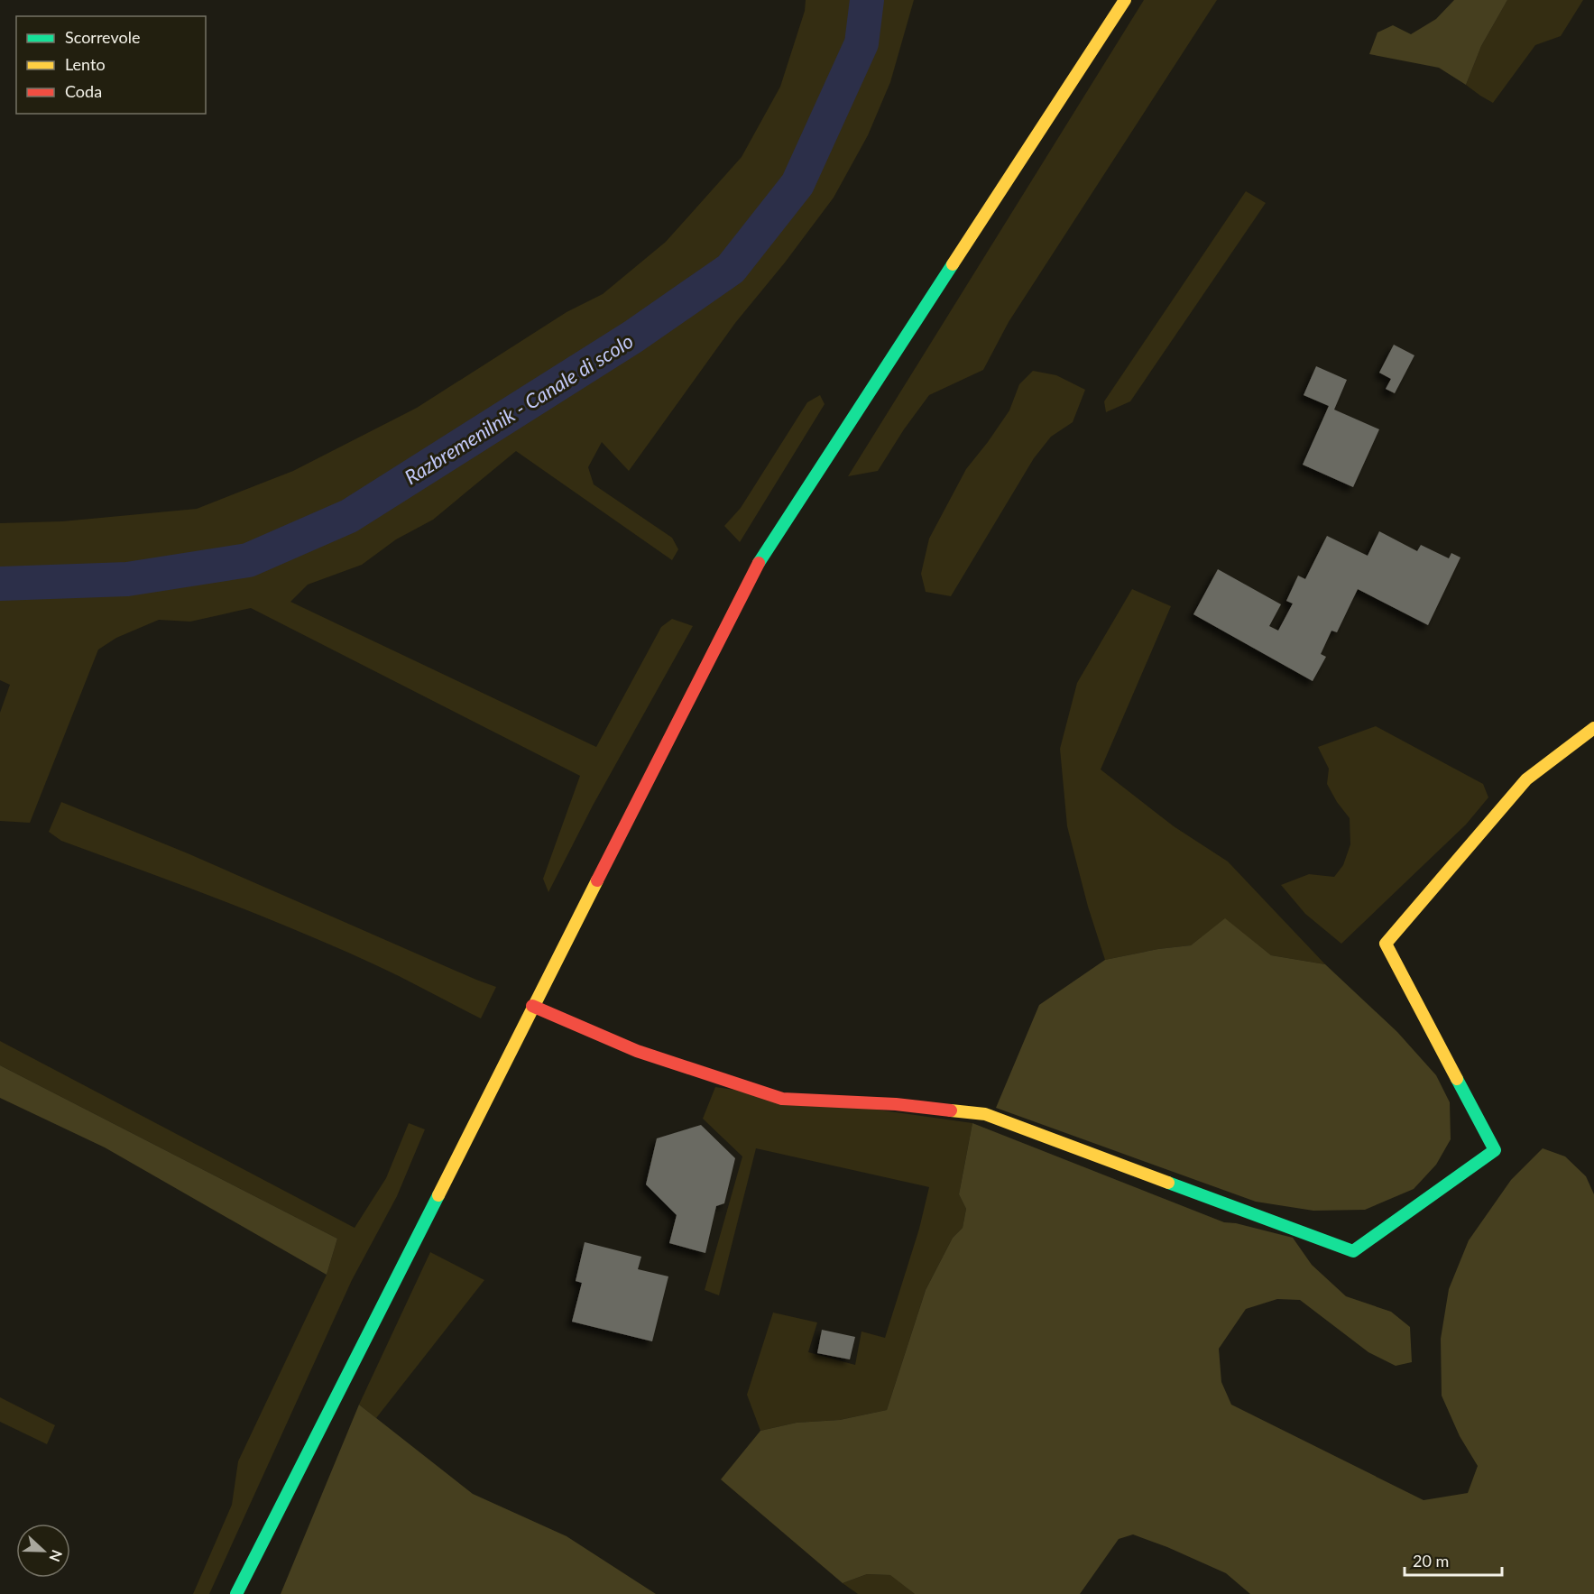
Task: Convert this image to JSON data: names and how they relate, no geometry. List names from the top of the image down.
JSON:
{
  "water": ["Razbremenilnik - Canale di scolo"],
  "legend": ["Scorrevole", "Lento", "Coda"],
  "scale_bar": "20 m",
  "north": "right"
}
